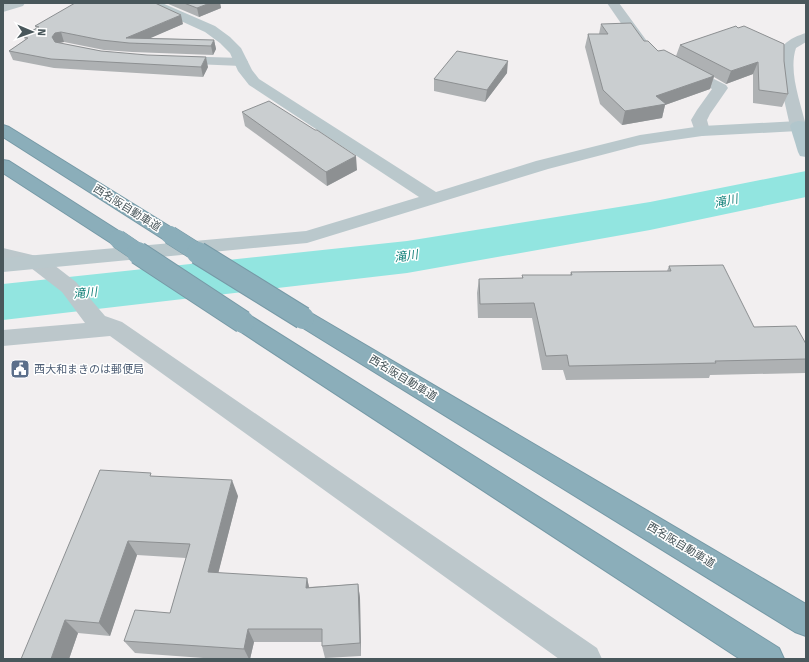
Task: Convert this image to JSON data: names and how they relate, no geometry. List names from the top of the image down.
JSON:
{
  "streets": {
    "highway": ["西名阪自動車道"]
  },
  "water": ["滝川"],
  "places": {
    "public building": ["西大和まきのは郵便局"]
  },
  "north": "right"
}
